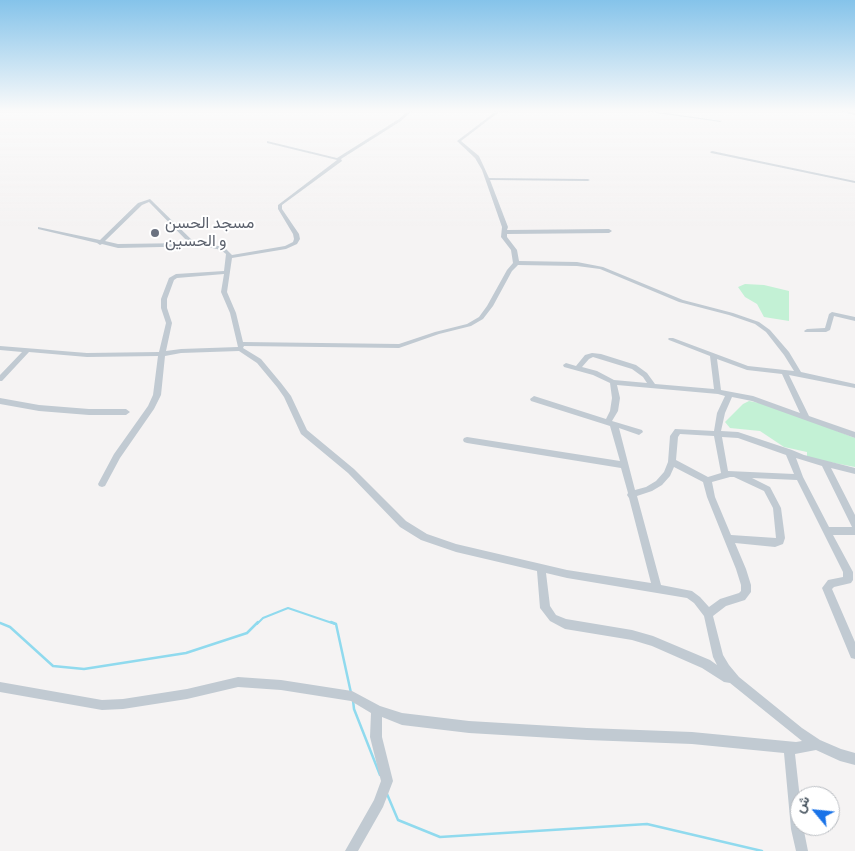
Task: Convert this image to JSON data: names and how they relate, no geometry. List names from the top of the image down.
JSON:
{
  "places": ["مسجد الحسن و الحسين"],
  "north": "top left"
}
